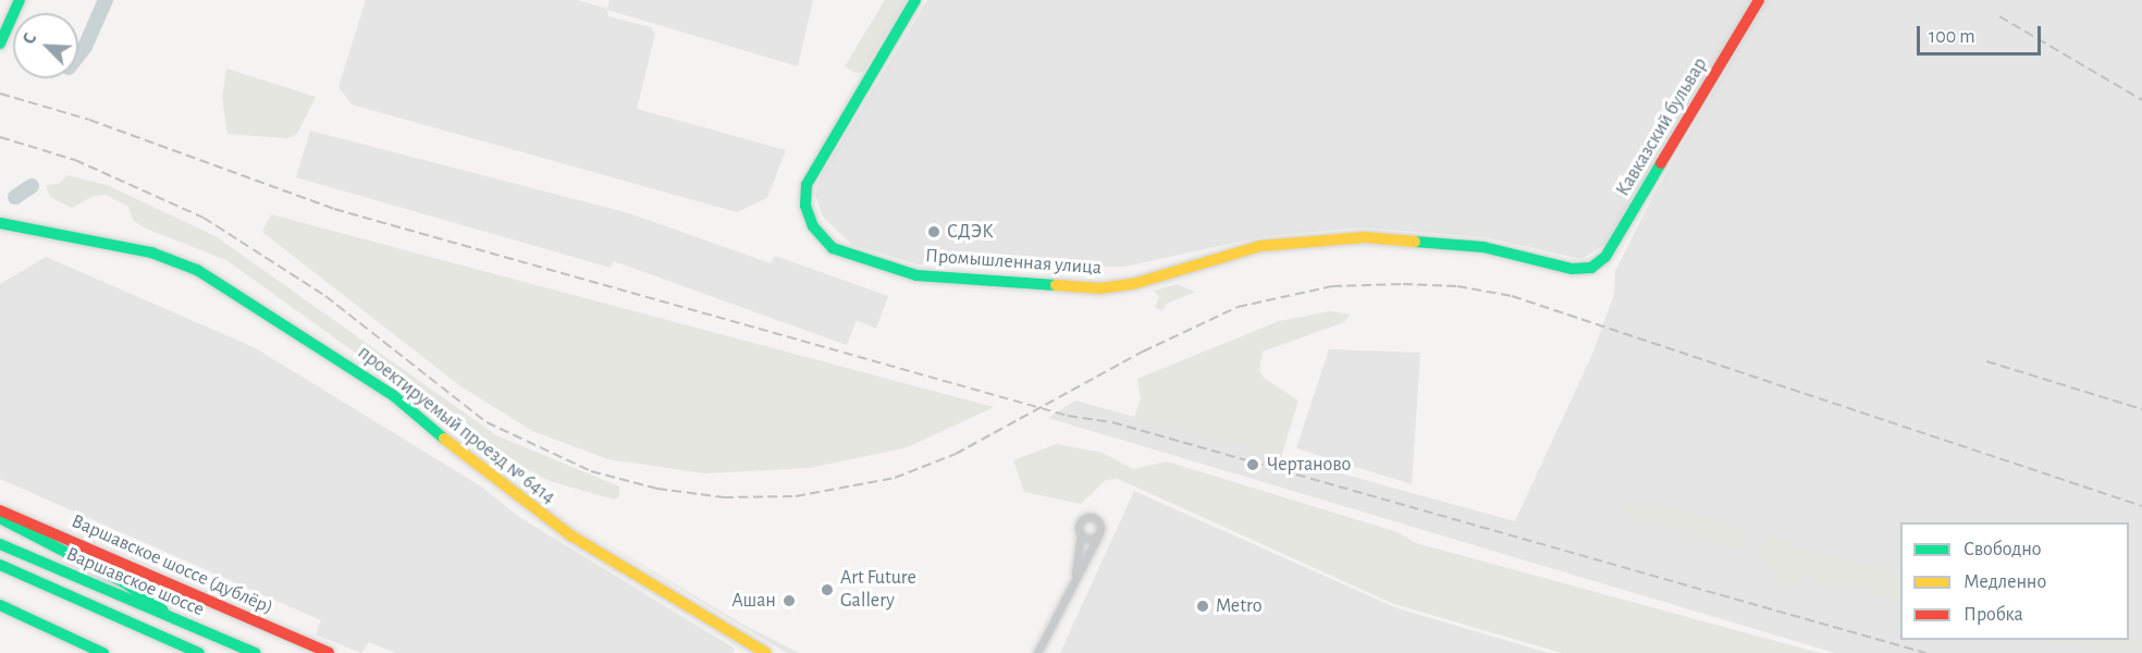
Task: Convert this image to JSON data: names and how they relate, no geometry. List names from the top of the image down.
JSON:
{
  "streets": {
    "main road": [
      "Кавказский бульвар",
      "Промышленная улица",
      "проектируемый проезд № 6414",
      "Варшавское шоссе (дублёр)",
      "Варшавское шоссе"
    ]
  },
  "crossings": [
    ["Кавказский бульвар", "Промышленная улица"]
  ],
  "places": [
    "СДЭК",
    "Чертаново",
    "Art Future Gallery",
    "Ашан",
    "Metro"
  ],
  "legend": ["Свободно", "Медленно", "Пробка"],
  "scale_bar": "100 m",
  "north": "top left"
}
